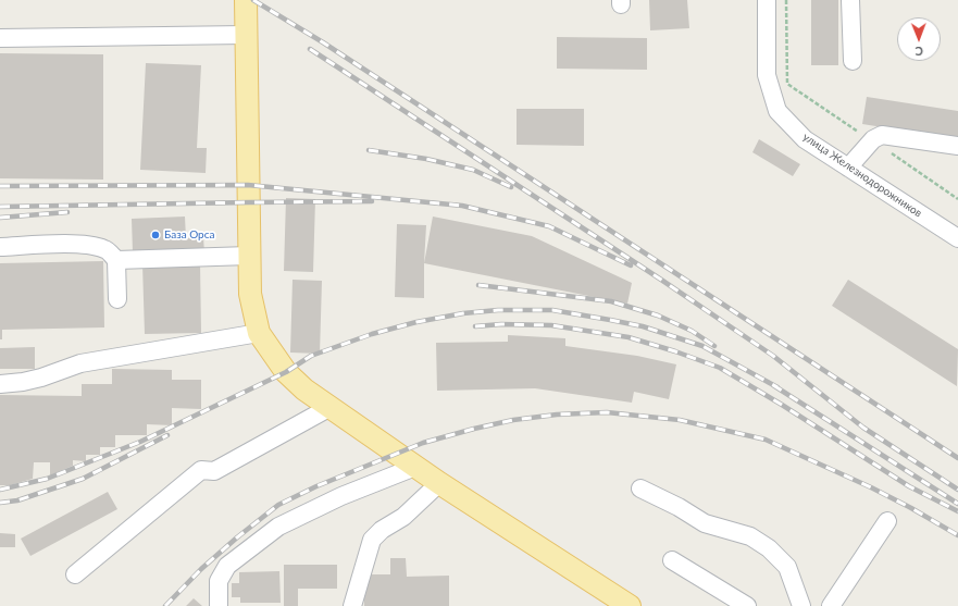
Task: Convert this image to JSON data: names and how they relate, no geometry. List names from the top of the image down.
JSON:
{
  "streets": {
    "street": ["улица Железнодорожников"]
  },
  "places": ["База Орса"],
  "north": "bottom"
}
